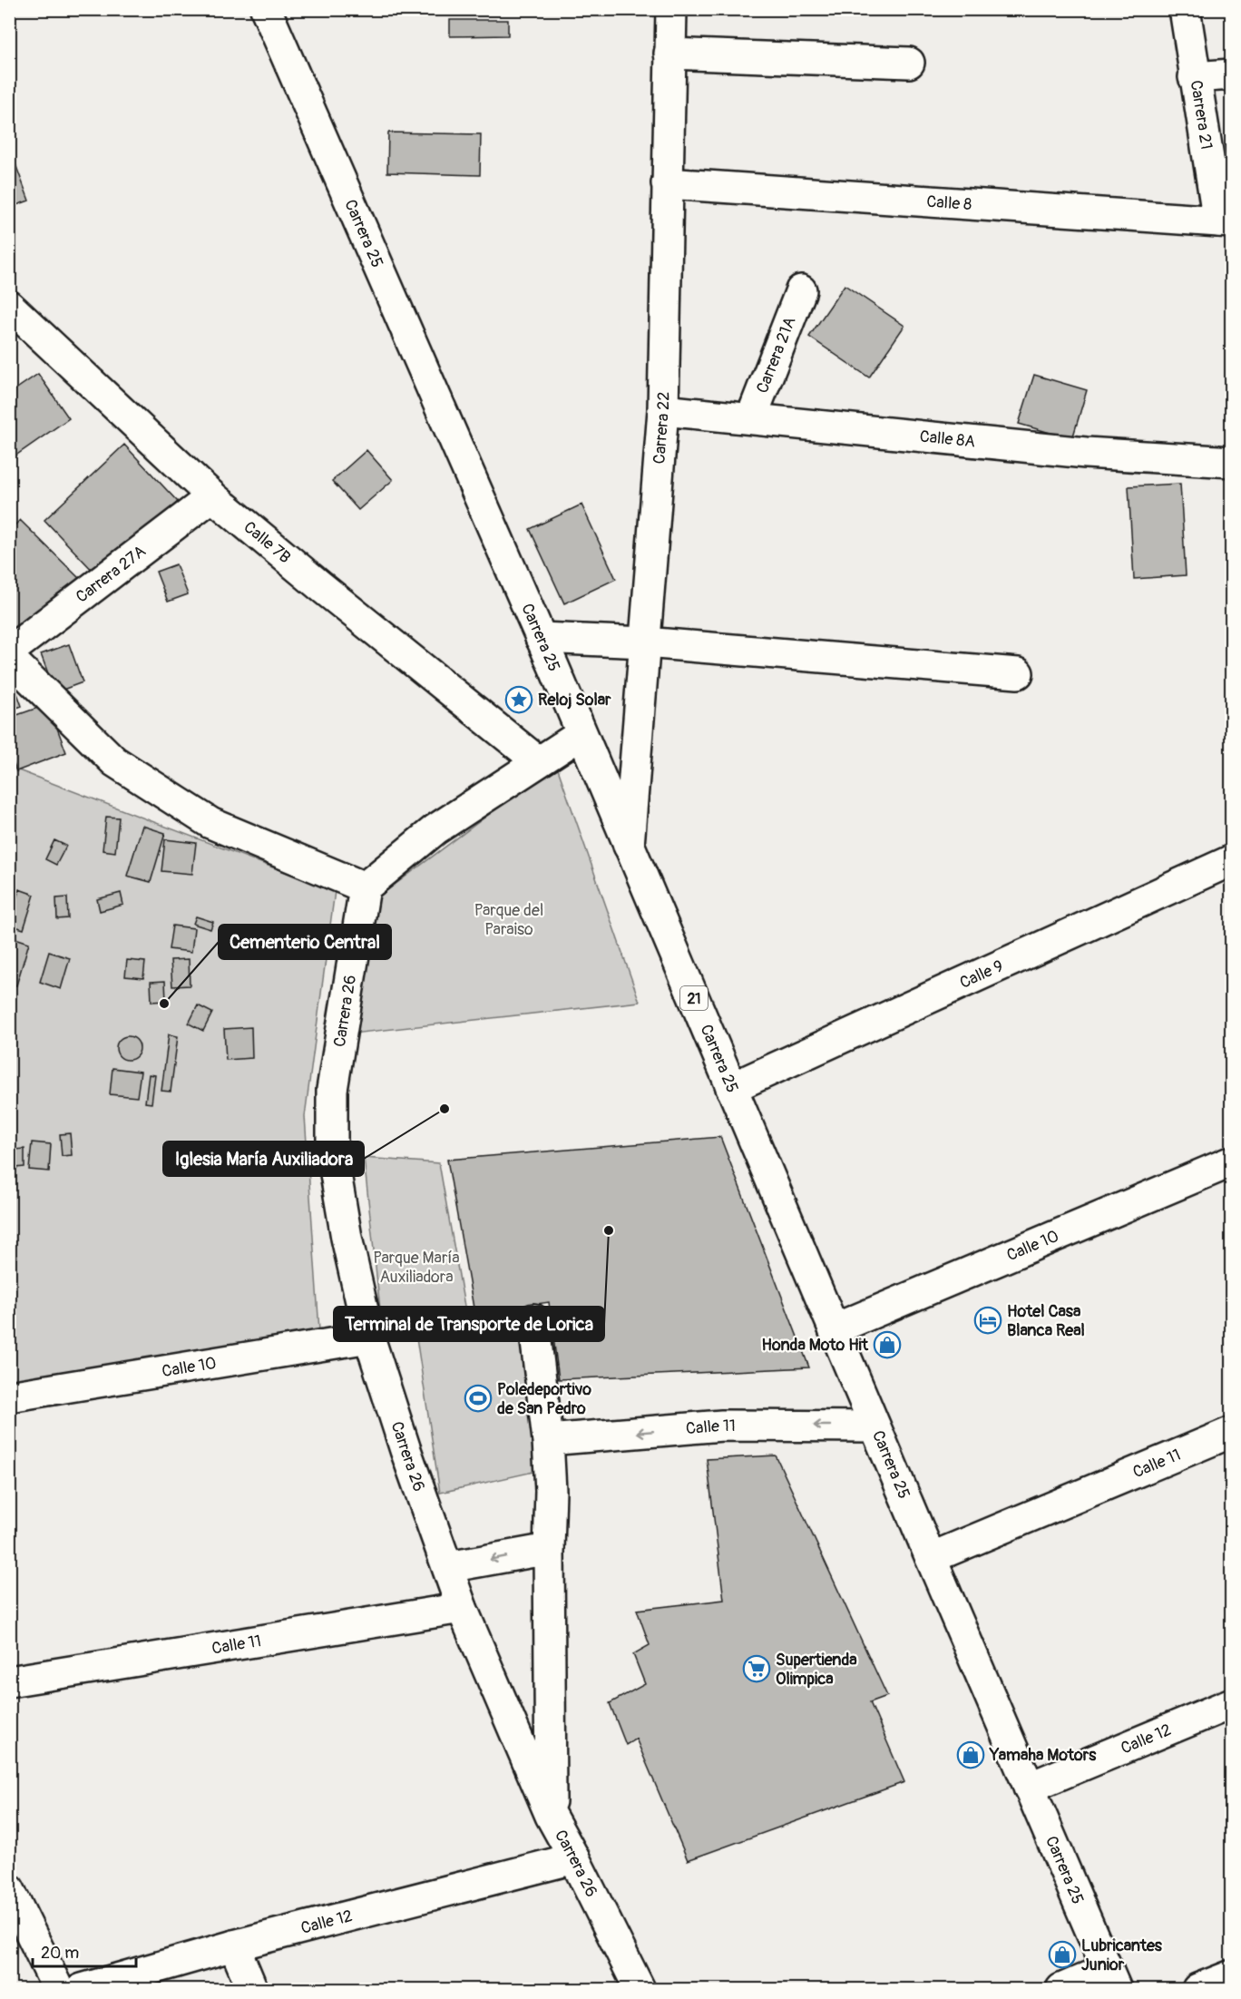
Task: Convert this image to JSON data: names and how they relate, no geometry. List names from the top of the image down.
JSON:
{
  "streets": {
    "street": [
      "Carrera 21",
      "Calle 8",
      "Carrera 25",
      "Carrera 21A",
      "Carrera 22",
      "Calle 8A",
      "Calle 7B",
      "Carrera 27A",
      "Calle 9",
      "21",
      "Carrera 26",
      "Calle 10",
      "Calle 11",
      "Calle 12"
    ]
  },
  "crossings": [
    ["Carrera 21", "Calle 8"],
    ["Calle 8", "Carrera 22"],
    ["Carrera 25", "Carrera 22"],
    ["Carrera 25", "Calle 9"],
    ["Carrera 25", "Calle 10"],
    ["Carrera 25", "Calle 11"],
    ["Carrera 25", "Calle 12"],
    ["Carrera 21A", "Calle 8A"],
    ["Carrera 22", "Calle 8A"],
    ["Calle 7B", "Carrera 27A"],
    ["Carrera 26", "Calle 10"],
    ["Carrera 26", "Calle 11"],
    ["Carrera 26", "Calle 12"]
  ],
  "parks": ["Parque del Paraiso", "Parque María Auxiliadora"],
  "places": {
    "place": ["Reloj Solar"],
    "other": ["Cementerio Central", "Iglesia María Auxiliadora", "Terminal de Transporte de Lorica"],
    "hotel": ["Hotel Casa Blanca Real"],
    "shop": ["Honda Moto Hit", "Yamaha Motors", "Lubricantes Junior"],
    "sports": ["Poledeportivo de San Pedro"],
    "supermarket": ["Supertienda Olimpica"]
  },
  "scale_bar": "20 m"
}
